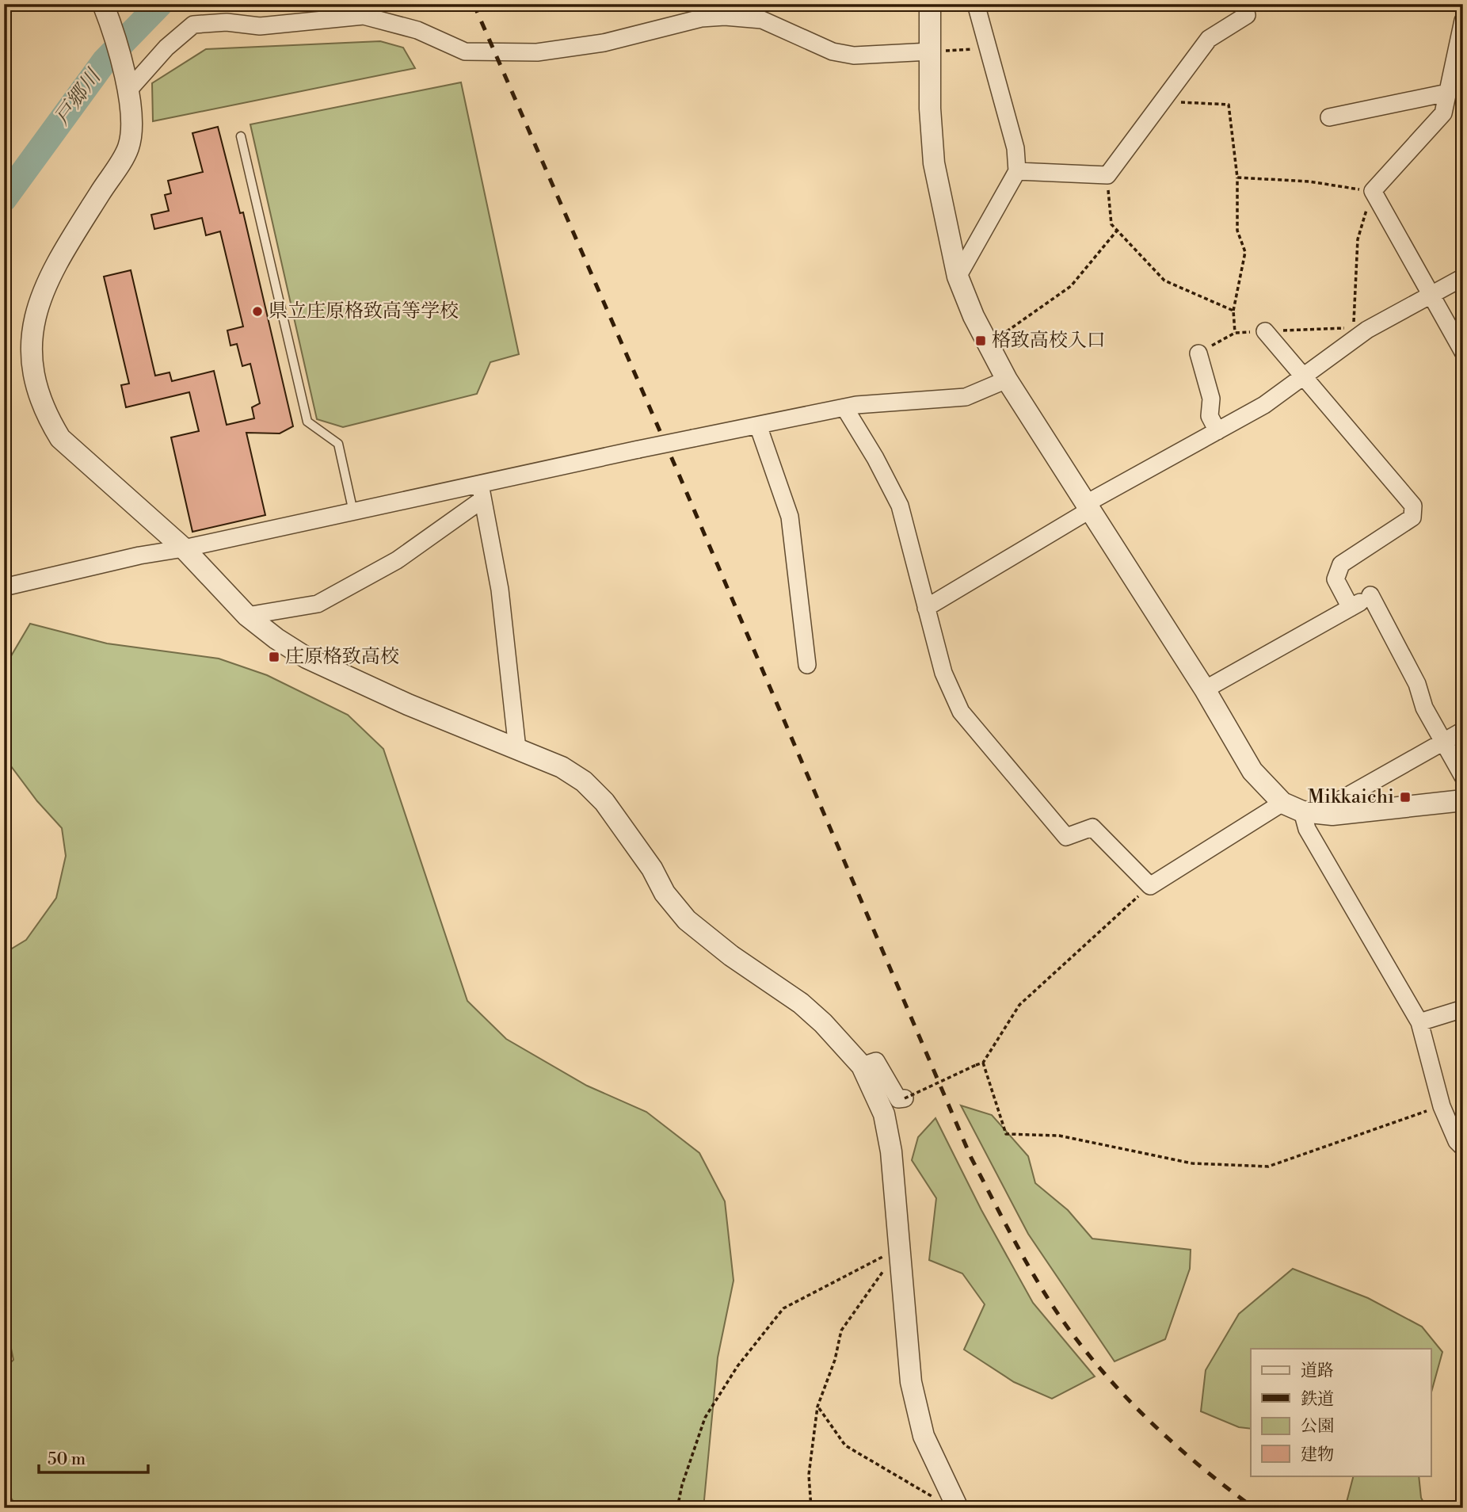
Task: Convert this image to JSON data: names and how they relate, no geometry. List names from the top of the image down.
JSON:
{
  "water": ["戸郷川"],
  "places": {
    "other": ["県立庄原格致高等学校"],
    "transit": ["格致高校入口", "庄原格致高校", "Mikkaichi"]
  },
  "legend": [
    "道路",
    "鉄道",
    "公園",
    "建物"
  ],
  "scale_bar": "50 m"
}
